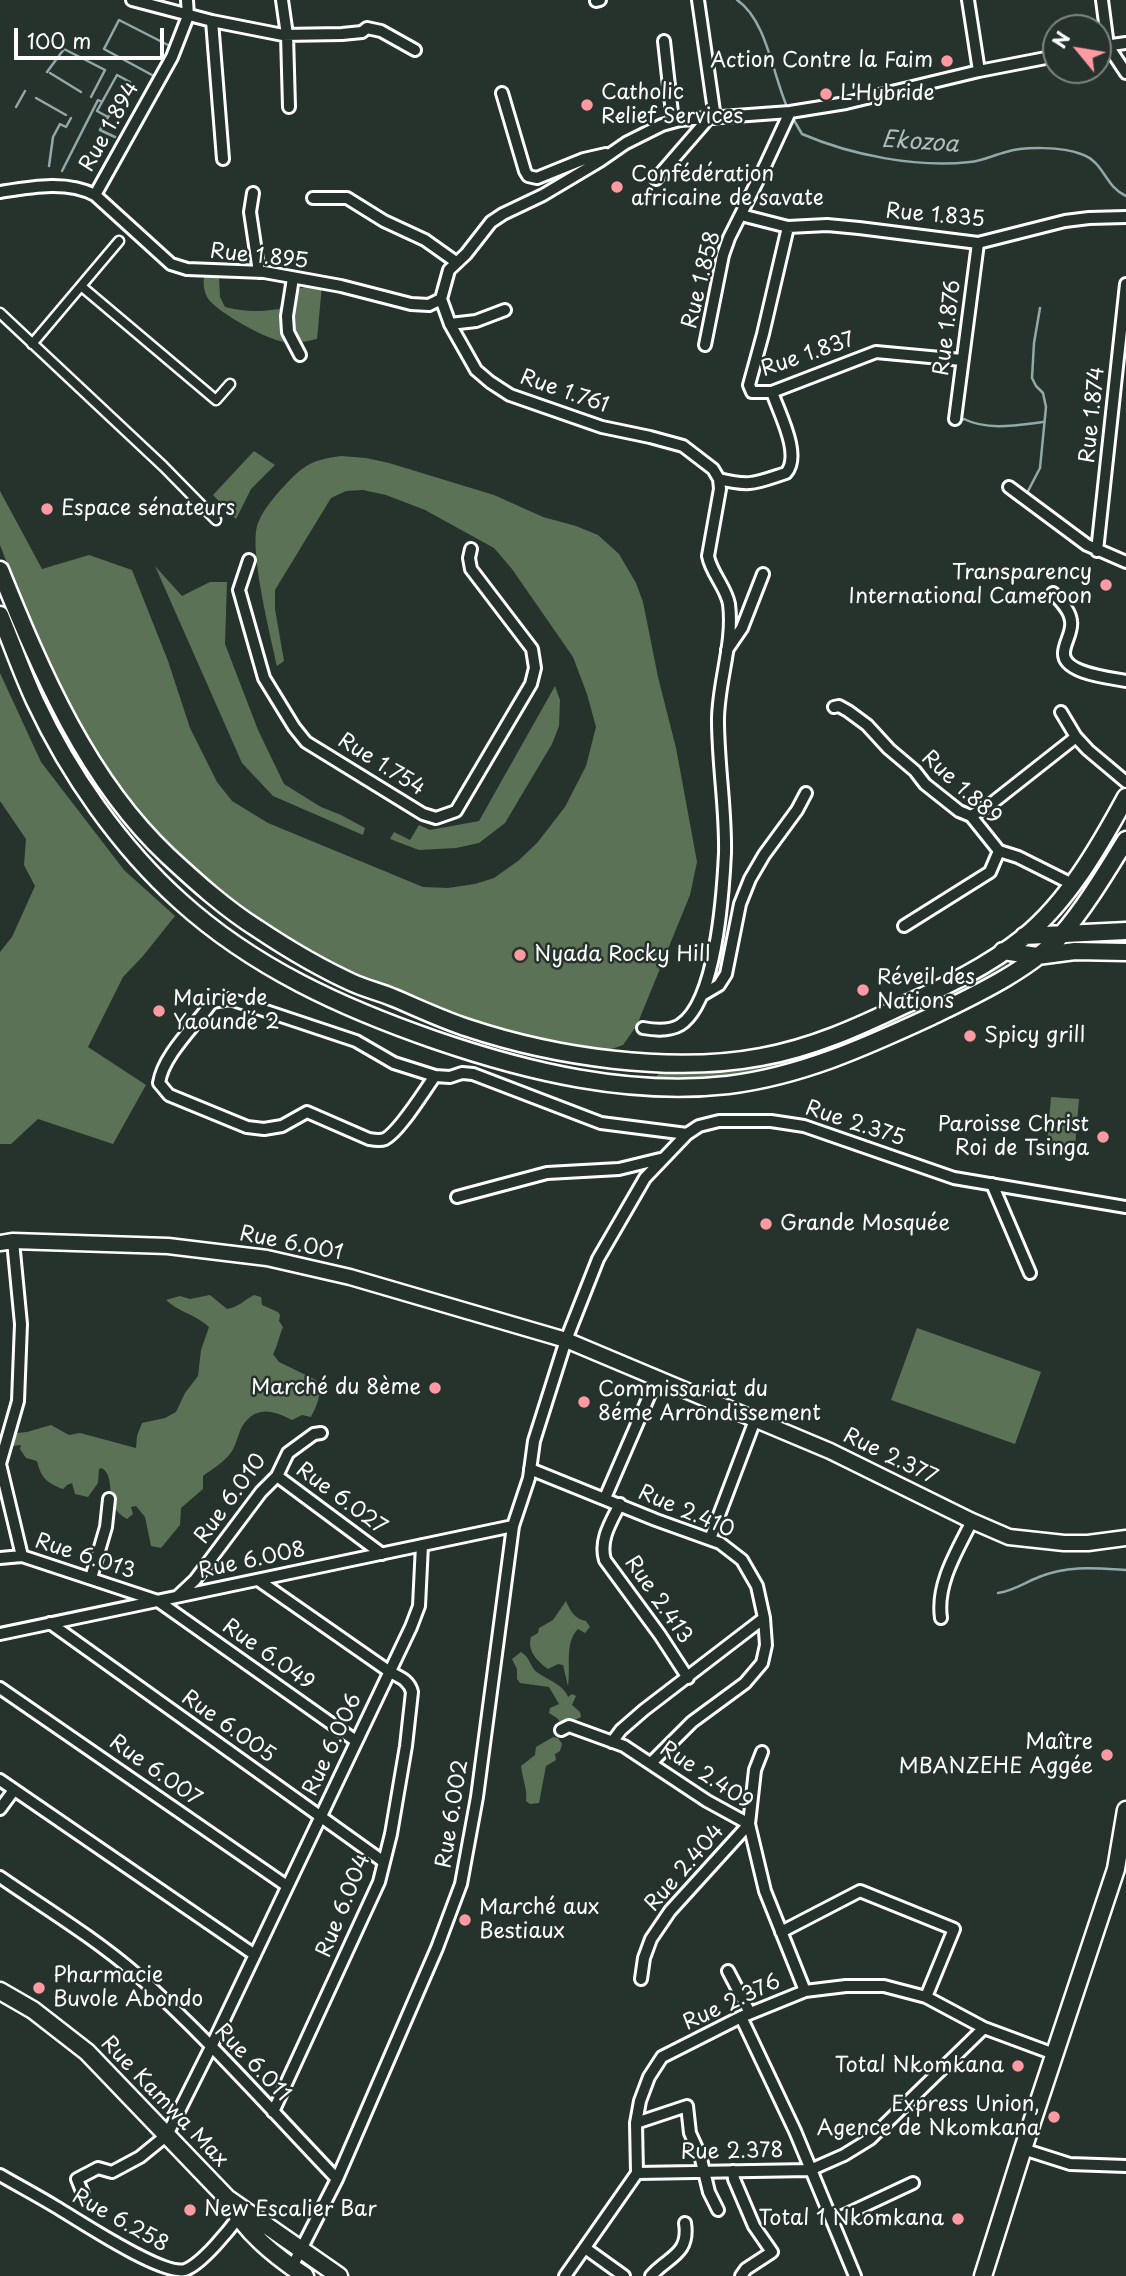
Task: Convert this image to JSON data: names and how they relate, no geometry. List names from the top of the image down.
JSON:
{
  "streets": {
    "main road": ["Rue Kamwa Max"],
    "street": [
      "Rue 1.894",
      "Rue 1.835",
      "Rue 1.895",
      "Rue 1.858",
      "Rue 1.876",
      "Rue 1.837",
      "Rue 1.761",
      "Rue 1.874",
      "Rue 1.754",
      "Rue 1.889",
      "Rue 2.375",
      "Rue 6.001",
      "Rue 2.377",
      "Rue 6.010",
      "Rue 6.027",
      "Rue 2.410",
      "Rue 6.013",
      "Rue 6.008",
      "Rue 2.413",
      "Rue 6.049",
      "Rue 6.005",
      "Rue 6.006",
      "Rue 6.007",
      "Rue 2.409",
      "Rue 6.002",
      "Rue 2.404",
      "Rue 6.004",
      "Rue 2.376",
      "Rue 6.011",
      "Rue 2.378",
      "Rue 6.258"
    ]
  },
  "crossings": [
    ["Rue 1.894", "Rue 1.895"],
    ["Rue 1.835", "Rue 1.858"],
    ["Rue 1.835", "Rue 1.876"],
    ["Rue 1.835", "Rue 1.837"],
    ["Rue 1.895", "Rue 1.761"],
    ["Rue 1.876", "Rue 1.837"],
    ["Rue 2.375", "Rue 6.001"],
    ["Rue 2.375", "Rue 2.377"],
    ["Rue 2.375", "Rue 6.002"],
    ["Rue 6.001", "Rue 2.377"],
    ["Rue 6.001", "Rue 6.002"],
    ["Rue 2.377", "Rue 6.002"],
    ["Rue 6.010", "Rue 6.027"],
    ["Rue 6.010", "Rue 6.008"],
    ["Rue 6.027", "Rue 6.008"],
    ["Rue 2.410", "Rue 2.413"],
    ["Rue 2.410", "Rue 2.409"],
    ["Rue 2.410", "Rue 6.002"],
    ["Rue 6.013", "Rue 6.008"],
    ["Rue 6.013", "Rue 6.049"],
    ["Rue 6.008", "Rue 6.049"],
    ["Rue 6.008", "Rue 6.005"],
    ["Rue 6.008", "Rue 6.006"],
    ["Rue 6.008", "Rue 6.002"],
    ["Rue 6.049", "Rue 6.006"],
    ["Rue 6.005", "Rue 6.006"],
    ["Rue 6.005", "Rue 6.004"],
    ["Rue 6.006", "Rue 6.007"],
    ["Rue 6.006", "Rue 6.004"],
    ["Rue 6.006", "Rue 6.011"],
    ["Rue 6.006", "Rue Kamwa Max"],
    ["Rue 2.409", "Rue 2.404"],
    ["Rue 2.409", "Rue 2.376"],
    ["Rue 6.002", "Rue 6.011"],
    ["Rue 6.004", "Rue 6.011"],
    ["Rue 2.376", "Rue 2.378"],
    ["Rue Kamwa Max", "Rue 6.258"]
  ],
  "water": ["Ekozoa"],
  "places": [
    "Action Contre la Faim",
    "L'Hybride",
    "Catholic Relief Services",
    "Confédération africaine de savate",
    "Espace sénateurs",
    "Transparency International Cameroon",
    "Nyada Rocky Hill",
    "Réveil des Nations",
    "Mairie de Yaoundé 2",
    "Spicy grill",
    "Paroisse Christ Roi de Tsinga",
    "Grande Mosquée",
    "Marché du 8ème",
    "Commissariat du 8éme Arrondissement",
    "Maître MBANZEHE Aggée",
    "Marché aux Bestiaux",
    "Pharmacie Buvole Abondo",
    "Total Nkomkana",
    "Express Union, Agence de Nkomkana",
    "New Escalier Bar",
    "Total 1 Nkomkana"
  ],
  "scale_bar": "100 m",
  "north": "top left"
}
